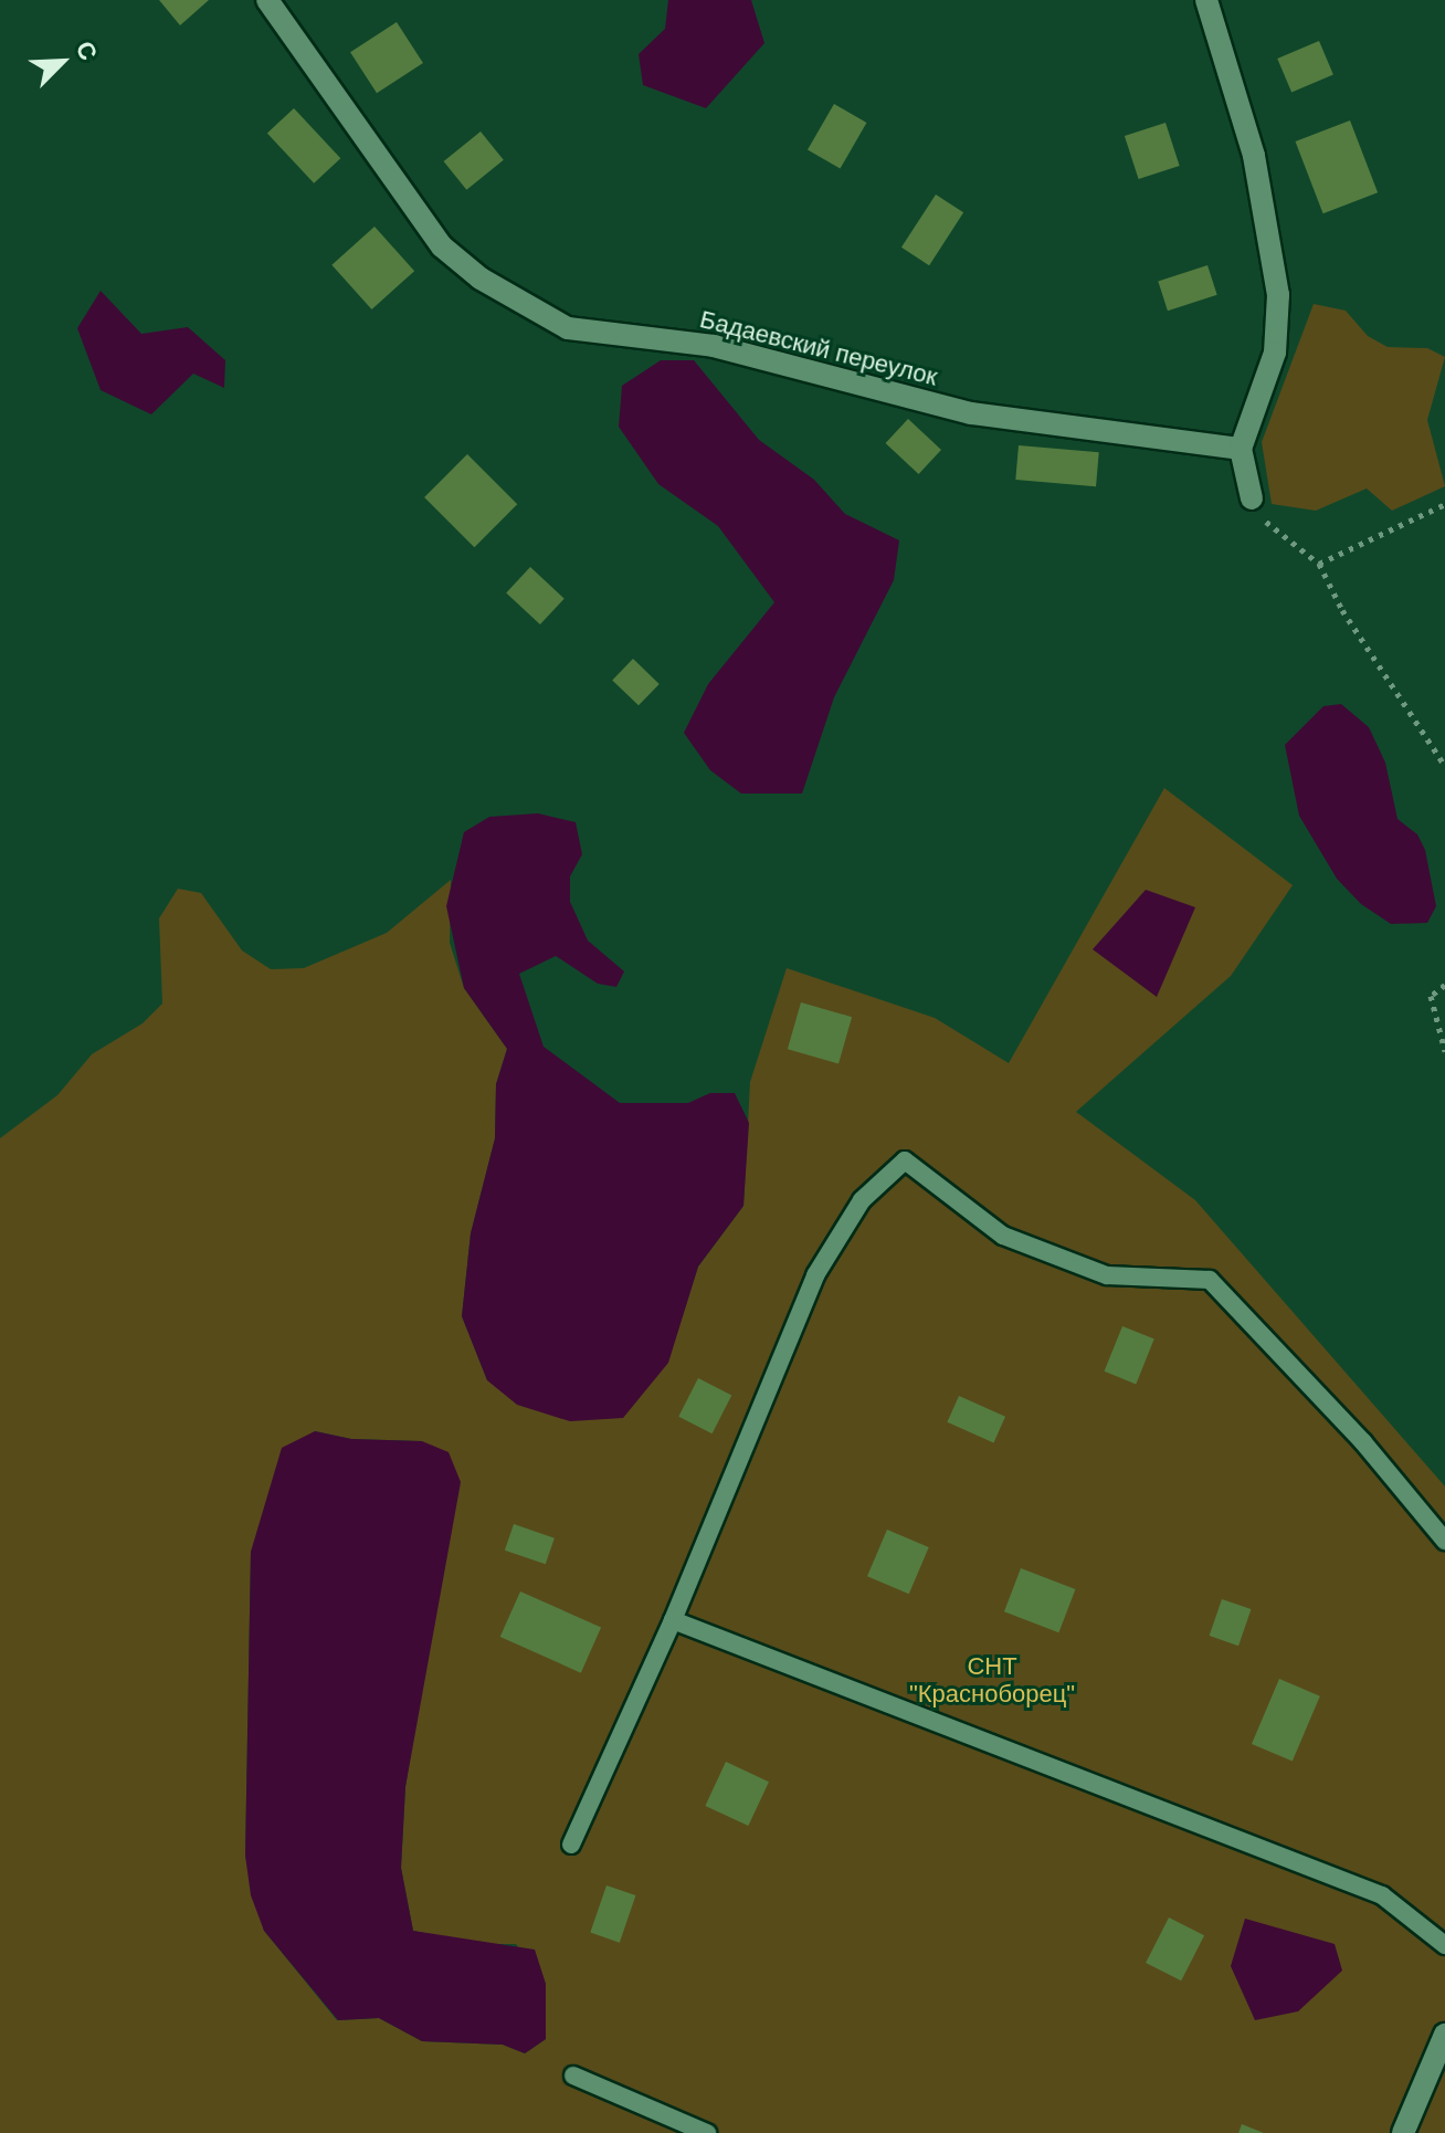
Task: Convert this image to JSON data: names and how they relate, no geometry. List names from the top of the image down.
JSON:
{
  "streets": {
    "street": ["Бадаевский переулок"]
  },
  "parks": ["СНТ \"Красноборец\""],
  "north": "top right"
}
